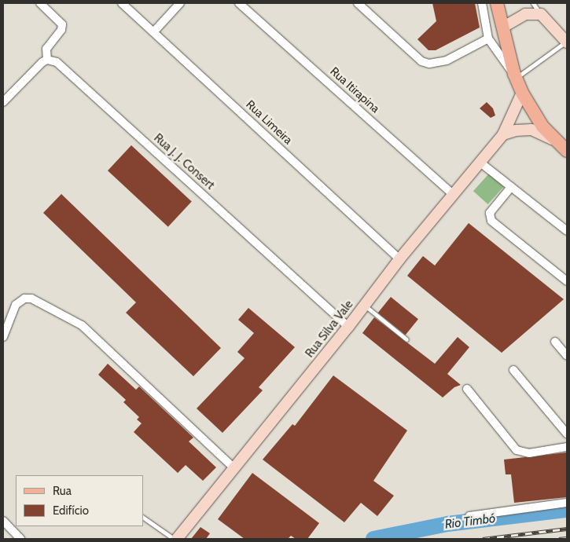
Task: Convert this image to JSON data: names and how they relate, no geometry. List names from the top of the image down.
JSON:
{
  "streets": {
    "street": [
      "Rua Itirapina",
      "Rua Limeira",
      "Rua J. J. Consert",
      "Rua Silva Vale"
    ]
  },
  "crossings": [
    ["Rua Itirapina", "Rua Silva Vale"],
    ["Rua Limeira", "Rua Silva Vale"],
    ["Rua J. J. Consert", "Rua Silva Vale"]
  ],
  "water": ["Rio Timbó"],
  "legend": ["Rua", "Edifício"]
}
